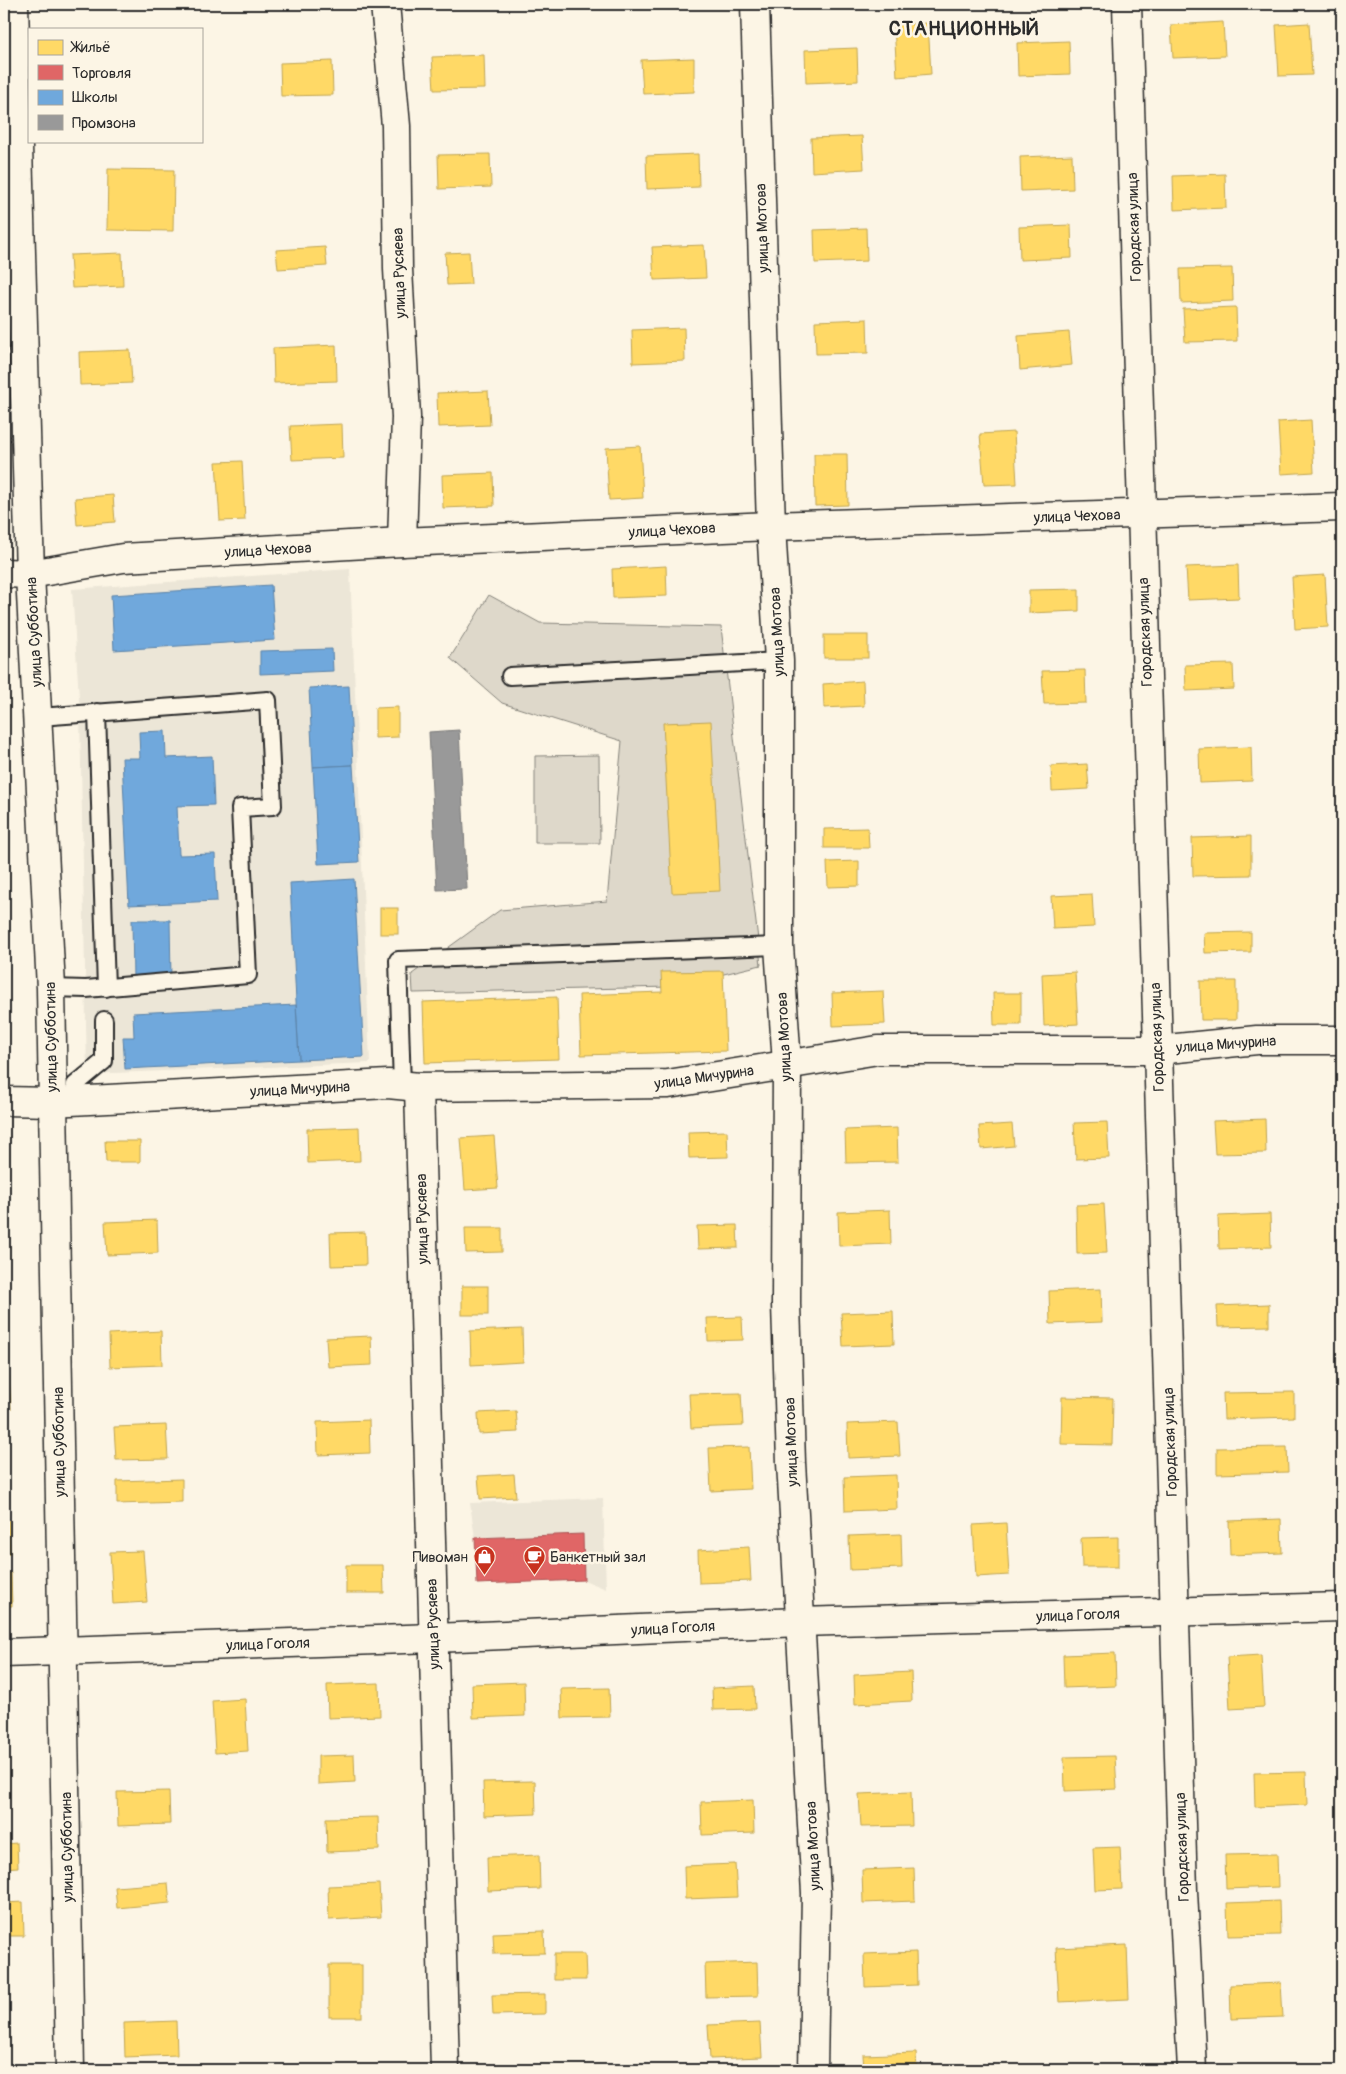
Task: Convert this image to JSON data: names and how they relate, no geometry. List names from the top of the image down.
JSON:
{
  "streets": {
    "street": [
      "Городская улица",
      "улица Мотова",
      "улица Русяева",
      "улица Чехова",
      "улица Субботина",
      "улица Мичурина",
      "улица Гоголя"
    ]
  },
  "crossings": [
    ["Городская улица", "улица Чехова"],
    ["Городская улица", "улица Мичурина"],
    ["Городская улица", "улица Гоголя"],
    ["улица Мотова", "улица Чехова"],
    ["улица Мотова", "улица Мичурина"],
    ["улица Мотова", "улица Гоголя"],
    ["улица Русяева", "улица Чехова"],
    ["улица Русяева", "улица Мичурина"],
    ["улица Русяева", "улица Гоголя"],
    ["улица Чехова", "улица Субботина"],
    ["улица Субботина", "улица Мичурина"],
    ["улица Субботина", "улица Гоголя"]
  ],
  "districts": ["СТАНЦИОННЫЙ"],
  "places": {
    "shop": ["Пивоман"],
    "cafe": ["Банкетный зал"]
  },
  "legend": [
    "Жильё",
    "Торговля",
    "Школы",
    "Промзона"
  ]
}
